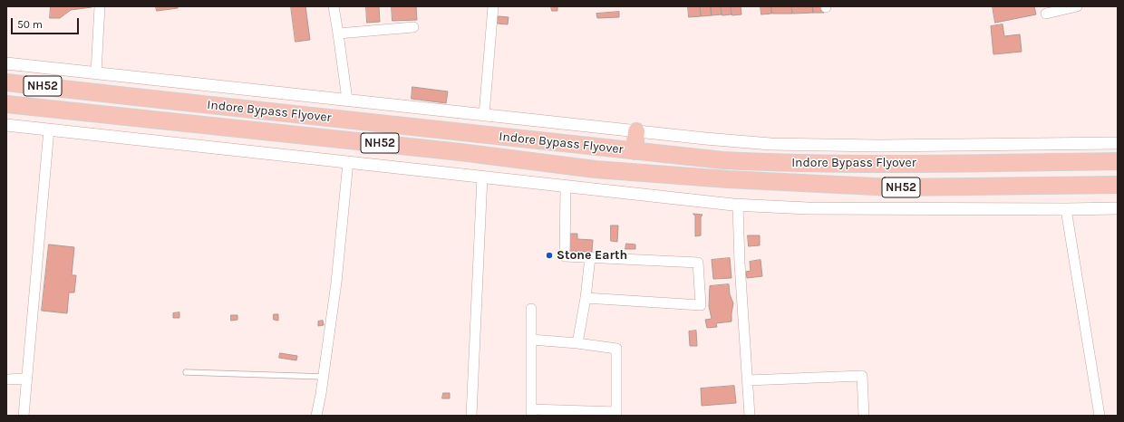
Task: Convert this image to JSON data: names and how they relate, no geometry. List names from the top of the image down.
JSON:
{
  "streets": {
    "highway": ["NH52", "Indore Bypass Flyover"]
  },
  "places": ["Stone Earth"],
  "scale_bar": "50 m"
}
